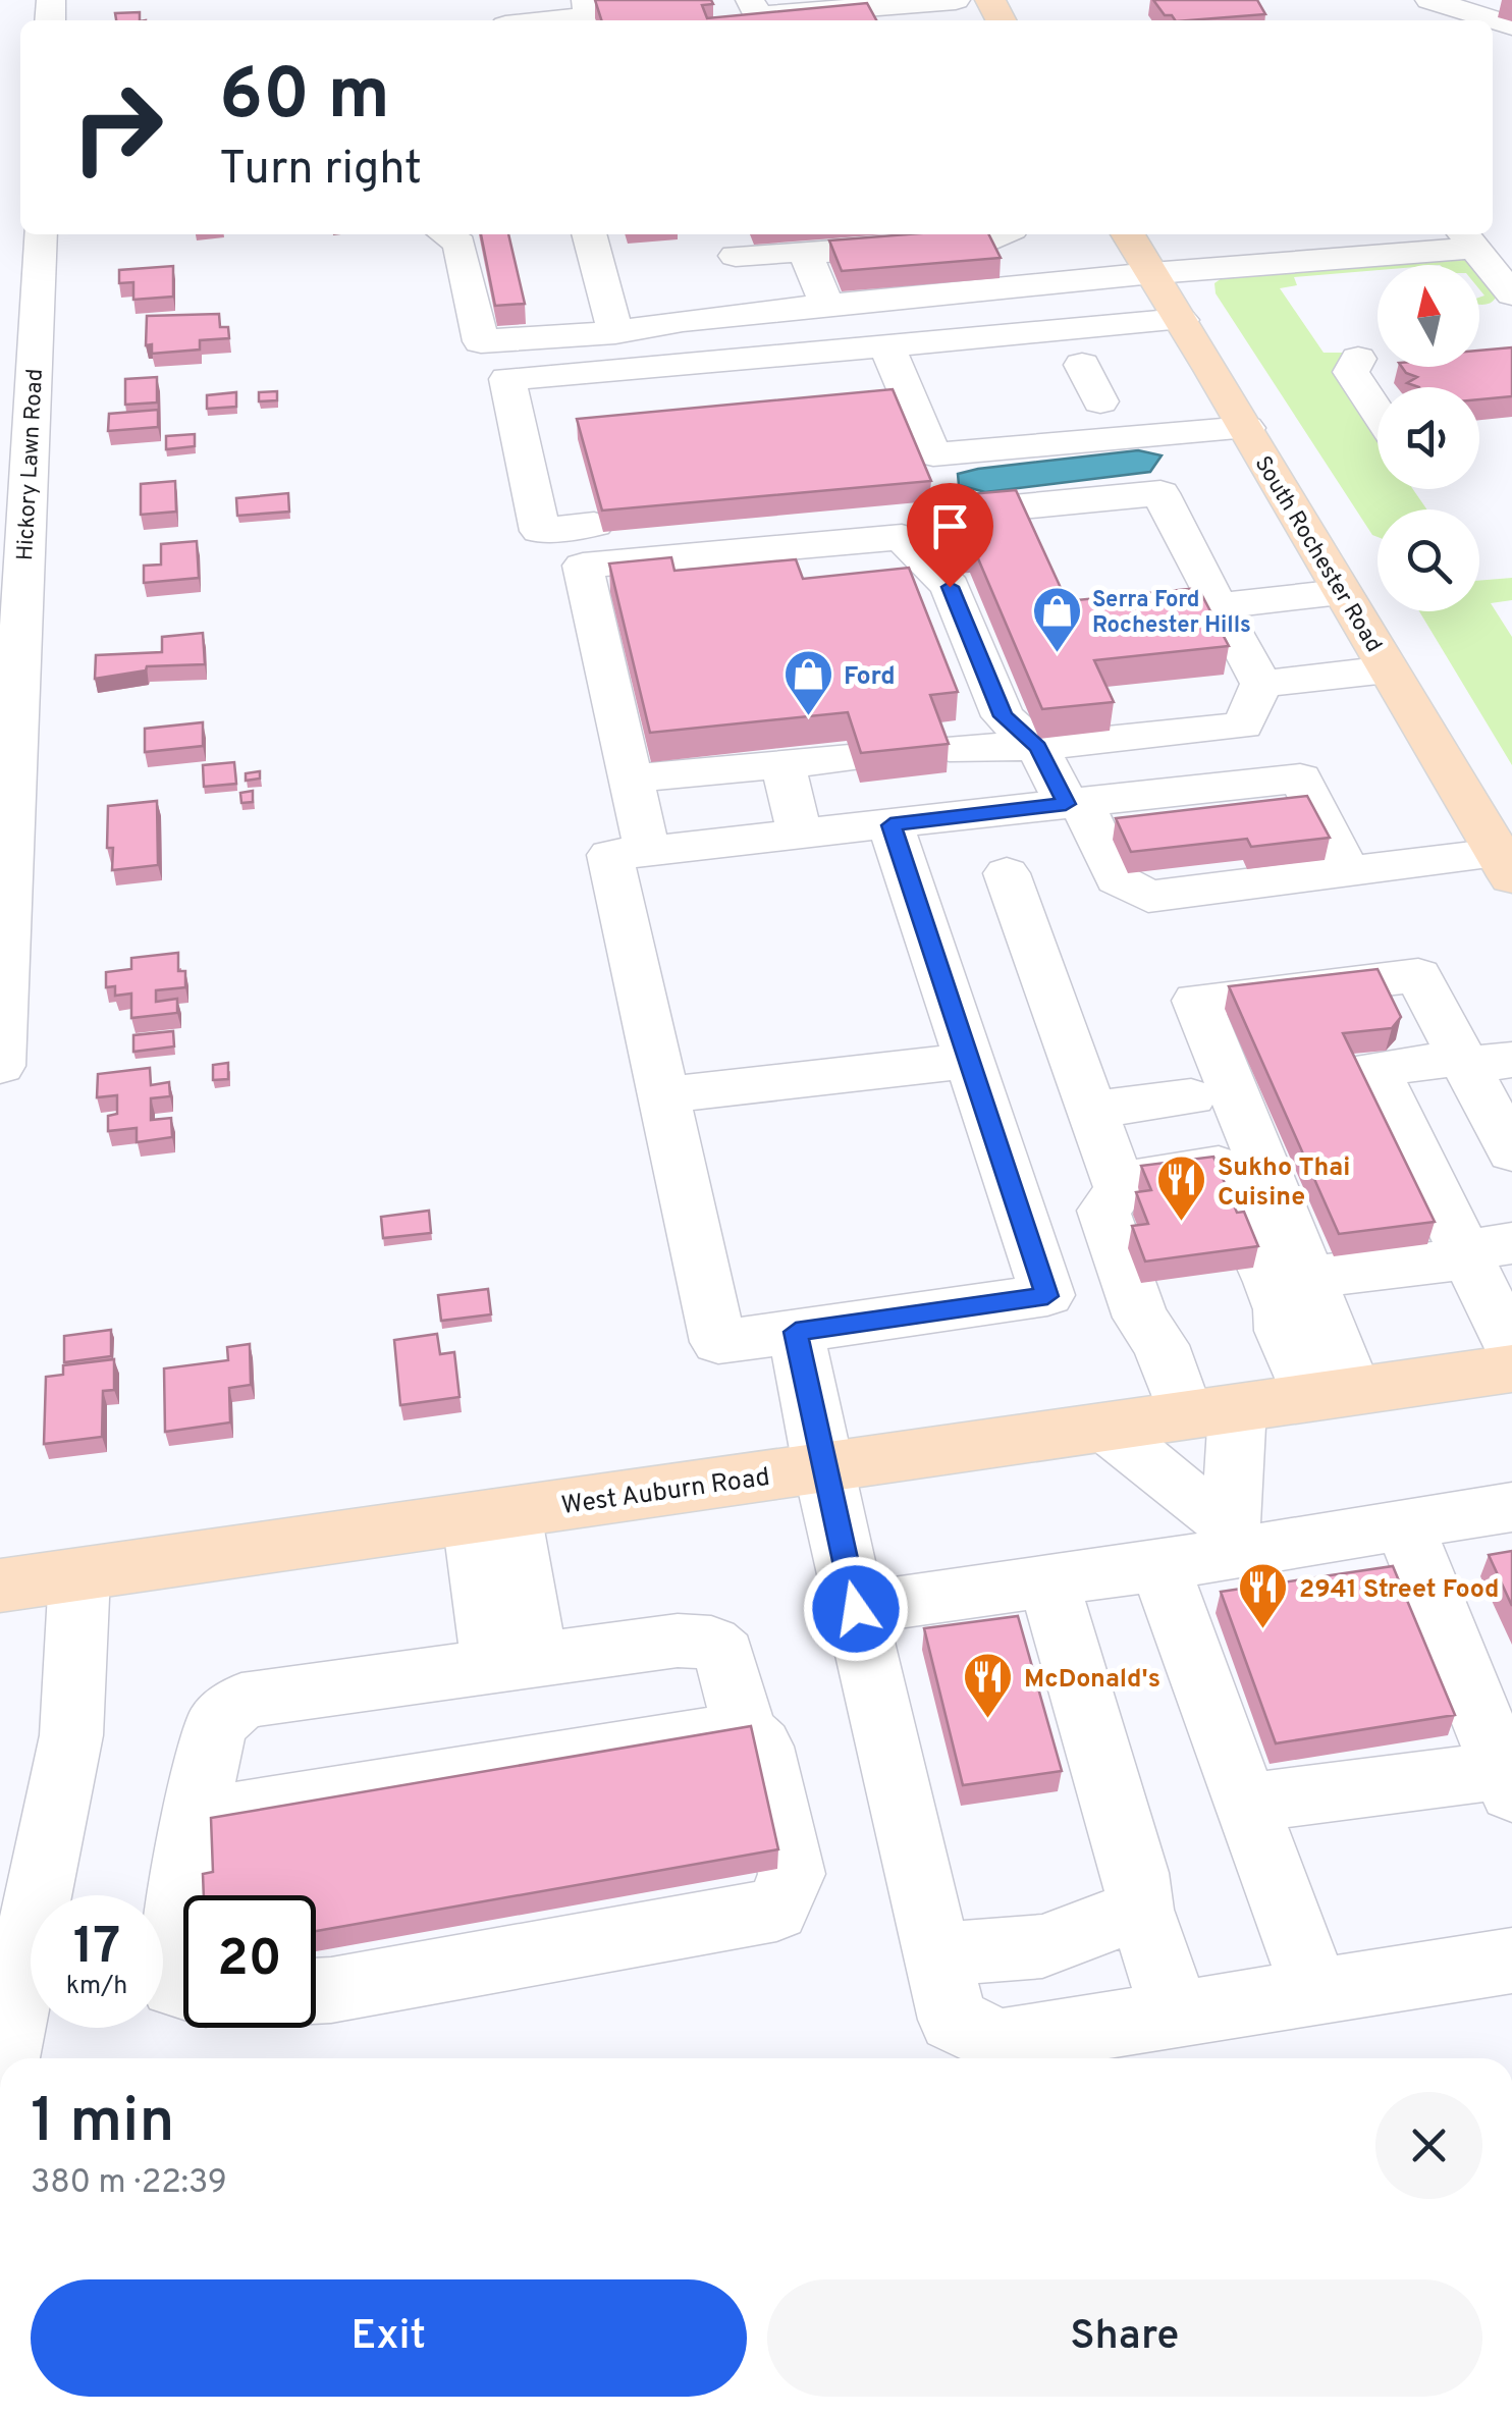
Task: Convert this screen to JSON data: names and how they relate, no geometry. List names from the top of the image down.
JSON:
{
  "streets": {
    "main road": ["South Rochester Road", "West Auburn Road"],
    "street": ["Hickory Lawn Road"]
  },
  "places": {
    "shop": ["Serra Ford Rochester Hills", "Ford"],
    "restaurant": ["Sukho Thai Cuisine", "2941 Street Food", "McDonald's"]
  },
  "north": "top",
  "page": {
    "turn": ["60 m", "Turn right"],
    "speed": "17 km/h",
    "limit": "20",
    "heading": ["1 min", "380 m · 22:39"],
    "buttons": ["Exit", "Share"]
  }
}
